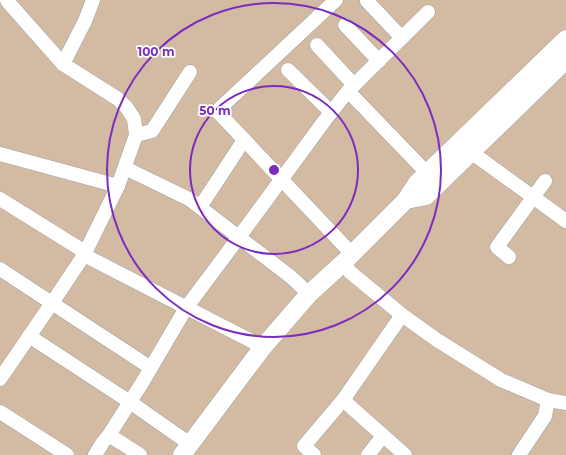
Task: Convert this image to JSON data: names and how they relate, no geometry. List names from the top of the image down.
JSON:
{
  "rings": ["100 m", "50 m"]
}
